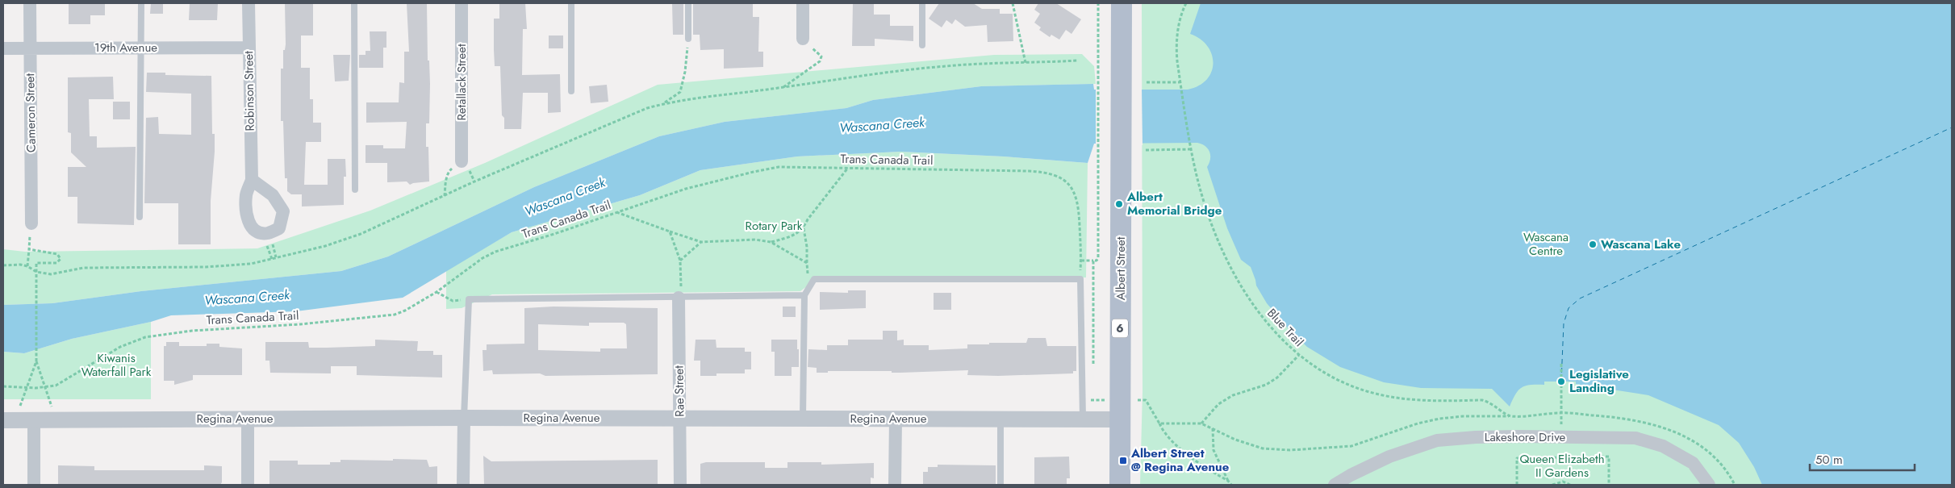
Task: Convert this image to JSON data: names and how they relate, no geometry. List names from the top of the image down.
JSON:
{
  "streets": {
    "main road": ["Albert Street", "6"],
    "street": [
      "19th Avenue",
      "Retallack Street",
      "Robinson Street",
      "Cameron Street",
      "Rae Street",
      "Regina Avenue",
      "Lakeshore Drive"
    ],
    "path": ["Trans Canada Trail", "Blue Trail"]
  },
  "crossings": [
    ["19th Avenue", "Robinson Street"],
    ["19th Avenue", "Cameron Street"],
    ["Albert Street", "Regina Avenue"],
    ["Rae Street", "Regina Avenue"]
  ],
  "water": ["Wascana Creek"],
  "parks": [
    "Rotary Park",
    "Wascana Centre",
    "Kiwanis Waterfall Park",
    "Queen Elizabeth II Gardens"
  ],
  "places": {
    "other": ["Albert Memorial Bridge", "Wascana Lake", "Legislative Landing"],
    "transit": ["Albert Street @ Regina Avenue"]
  },
  "scale_bar": "50 m"
}
